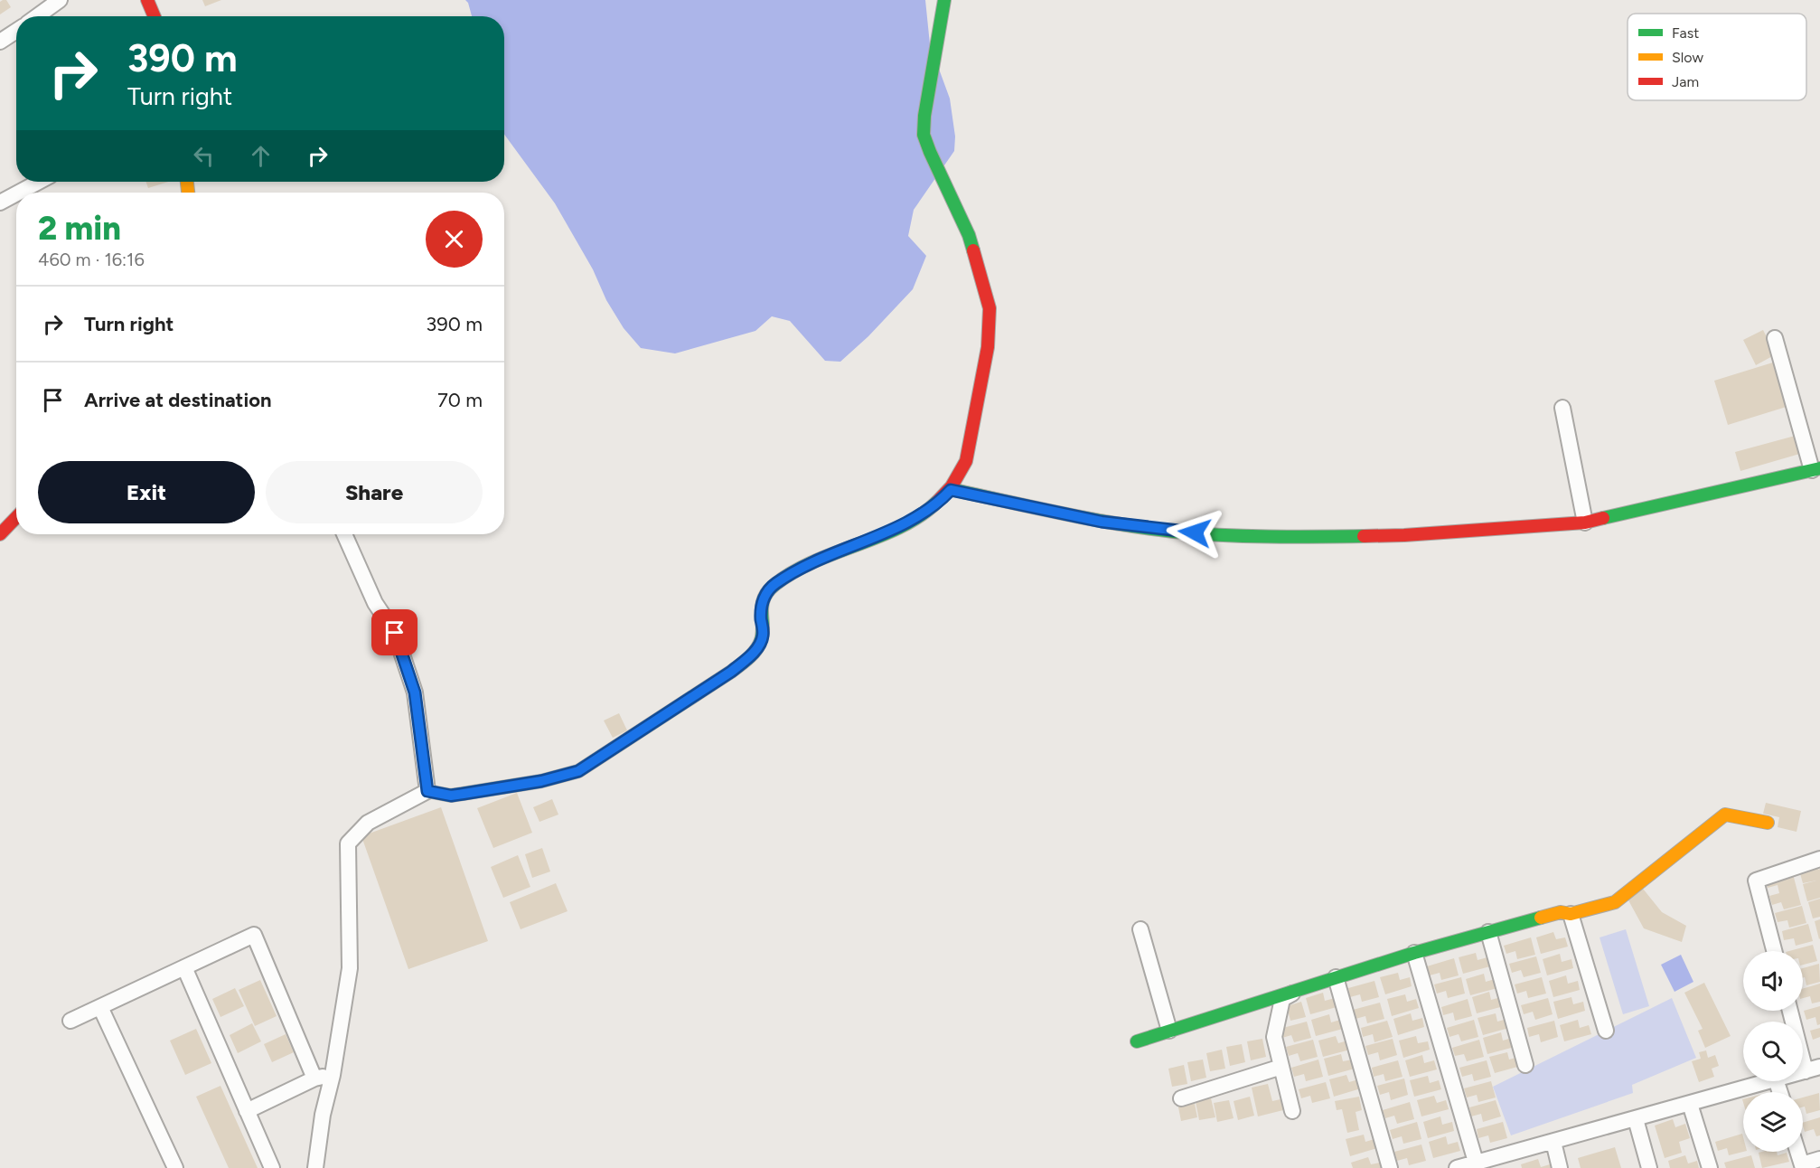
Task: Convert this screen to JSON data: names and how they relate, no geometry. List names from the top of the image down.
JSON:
{
  "legend": ["Fast", "Slow", "Jam"],
  "page": {
    "turn": ["390 m", "Turn right"],
    "heading": ["2 min", "460 m · 16:16"],
    "list": [
      {
        "name": "Turn right",
        "value": "390 m"
      },
      {
        "name": "Arrive at destination",
        "value": "70 m"
      }
    ],
    "buttons": ["Exit", "Share"]
  }
}
